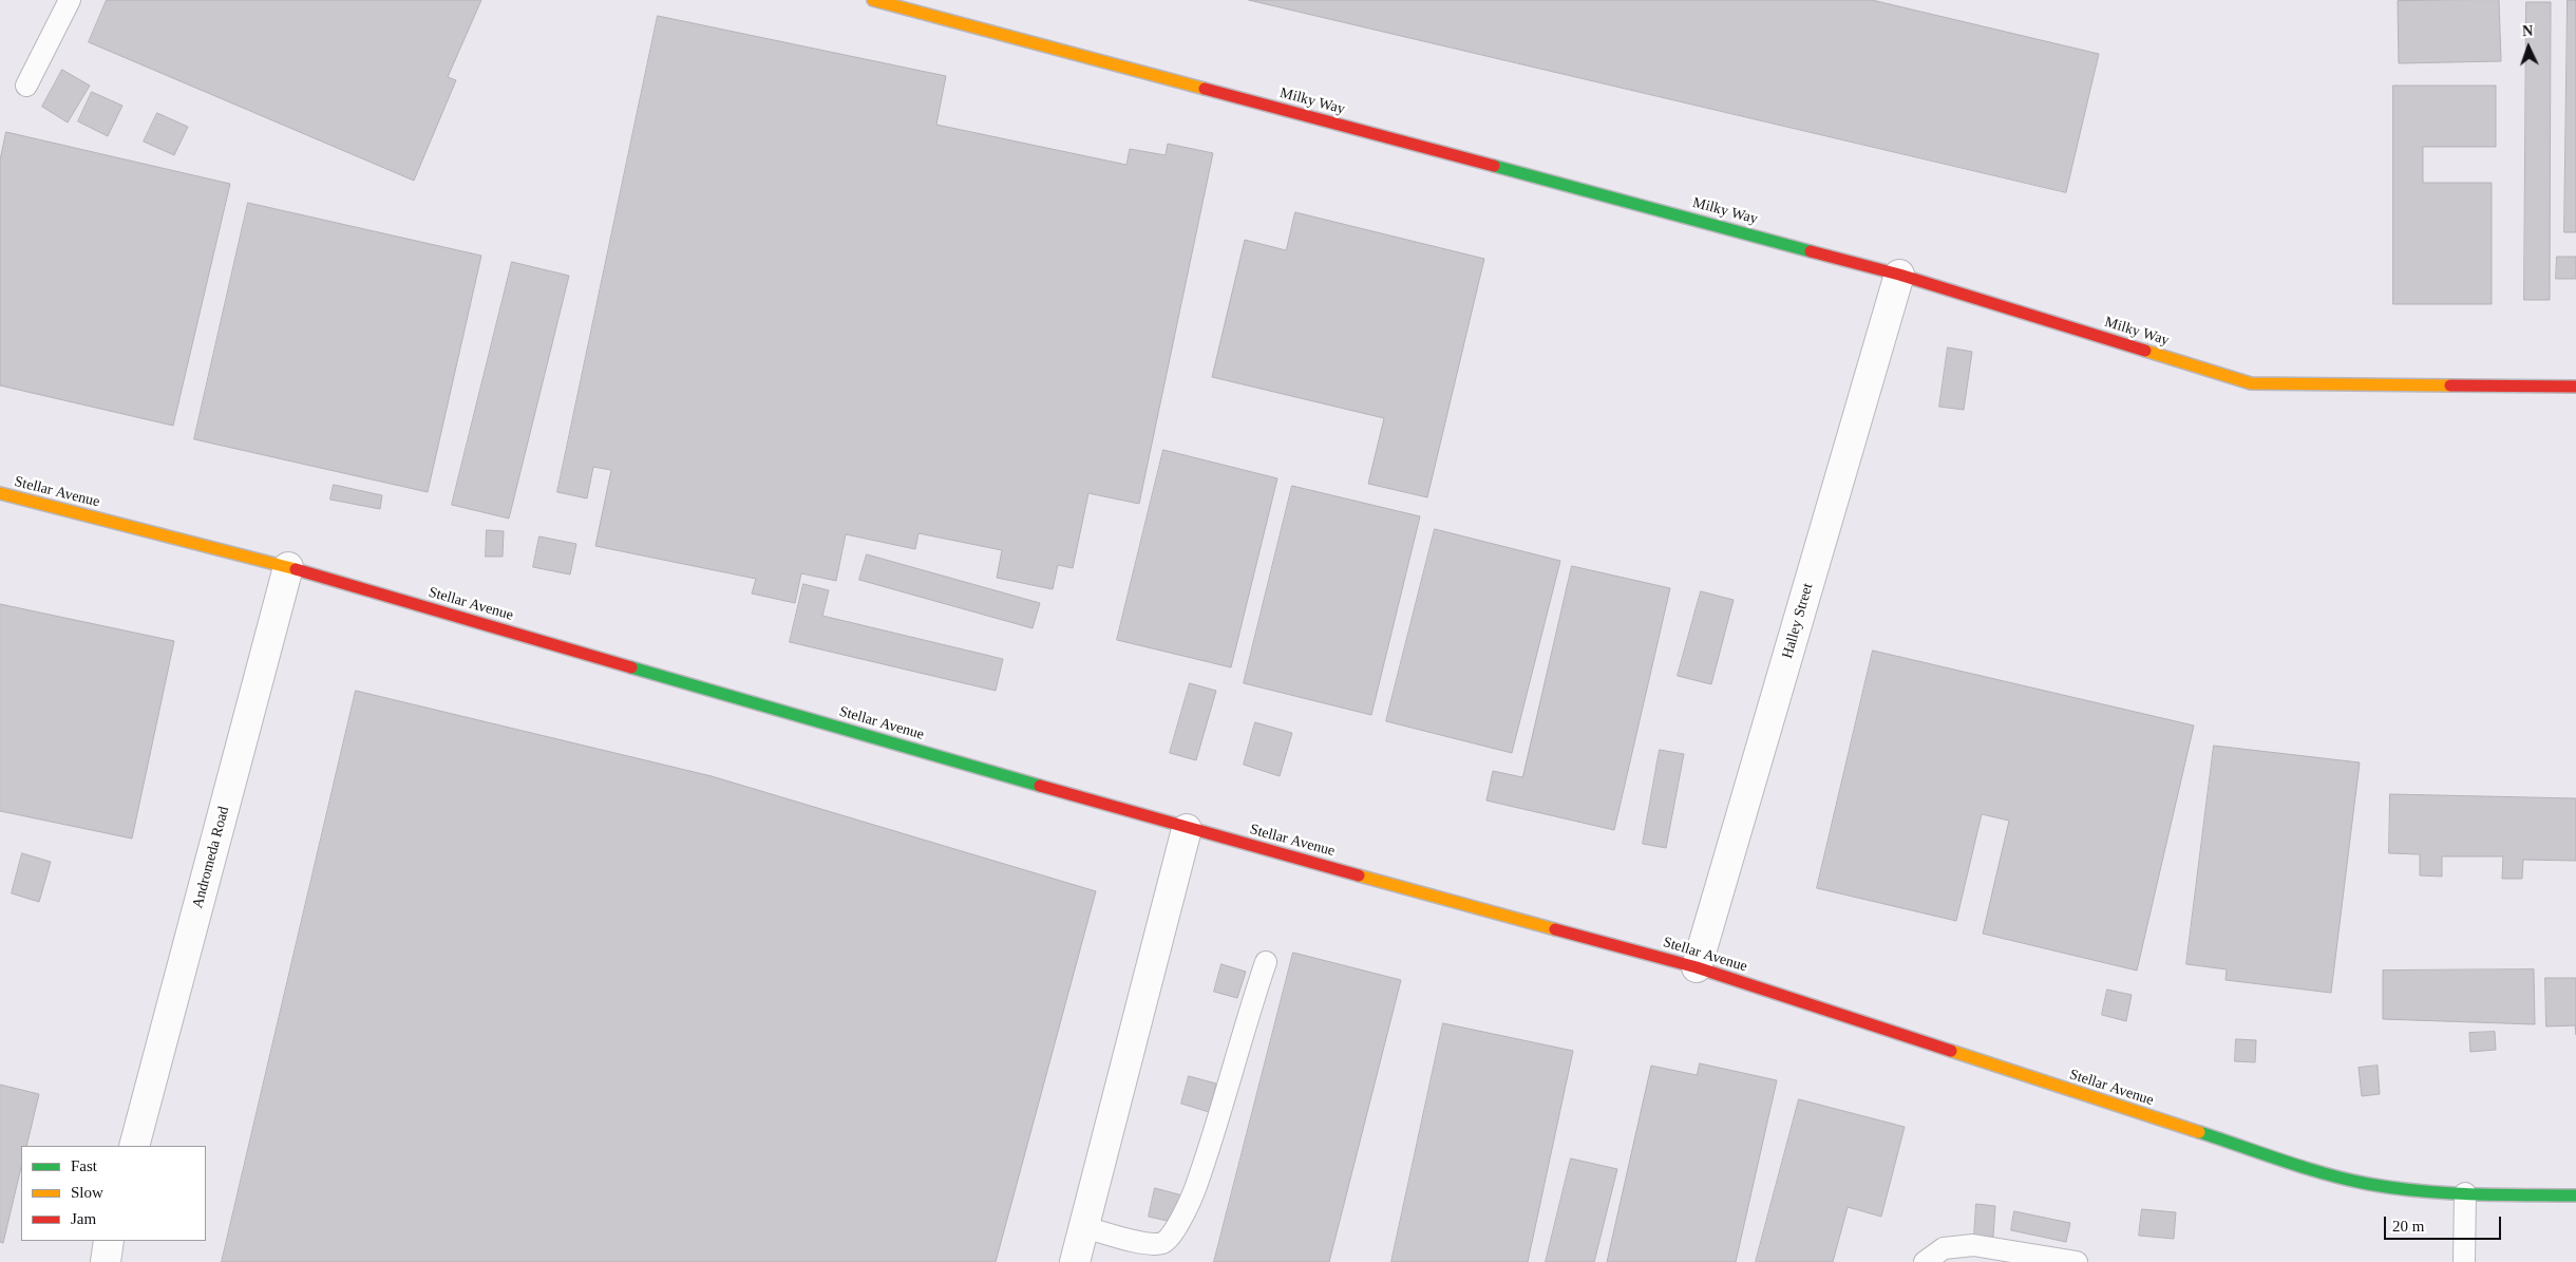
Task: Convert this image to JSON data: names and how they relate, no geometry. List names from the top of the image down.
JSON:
{
  "streets": {
    "street": [
      "Milky Way",
      "Stellar Avenue",
      "Halley Street",
      "Andromeda Road"
    ]
  },
  "crossings": [
    ["Milky Way", "Halley Street"],
    ["Stellar Avenue", "Halley Street"],
    ["Stellar Avenue", "Andromeda Road"]
  ],
  "legend": ["Fast", "Slow", "Jam"],
  "scale_bar": "20 m",
  "north": "top"
}
